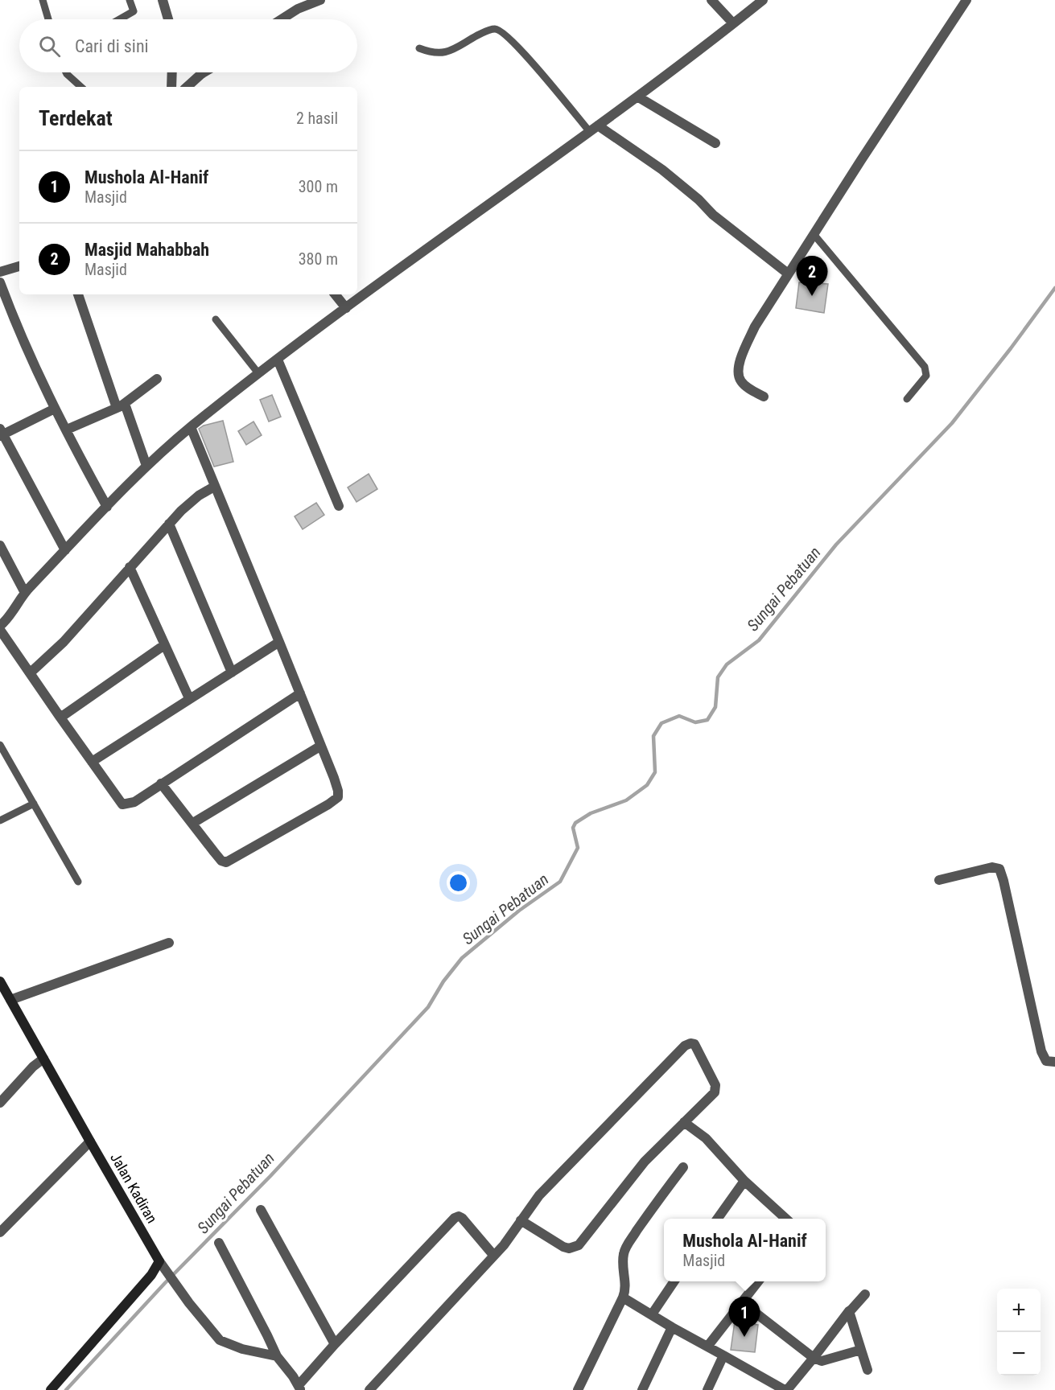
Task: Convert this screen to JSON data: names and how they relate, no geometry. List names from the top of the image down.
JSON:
{
  "streets": {
    "street": ["Jalan Kadiran"]
  },
  "water": ["Sungai Pebatuan"],
  "page": {
    "search": "Cari di sini",
    "heading": ["Terdekat", "2 hasil"],
    "list": [
      {
        "mark": "1",
        "name": "Mushola Al-Hanif",
        "note": "Masjid",
        "value": "300 m"
      },
      {
        "mark": "2",
        "name": "Masjid Mahabbah",
        "note": "Masjid",
        "value": "380 m"
      }
    ],
    "pins": ["2", "1"],
    "popup": ["Mushola Al-Hanif", "Masjid"],
    "map_buttons": ["+", "−"]
  }
}
